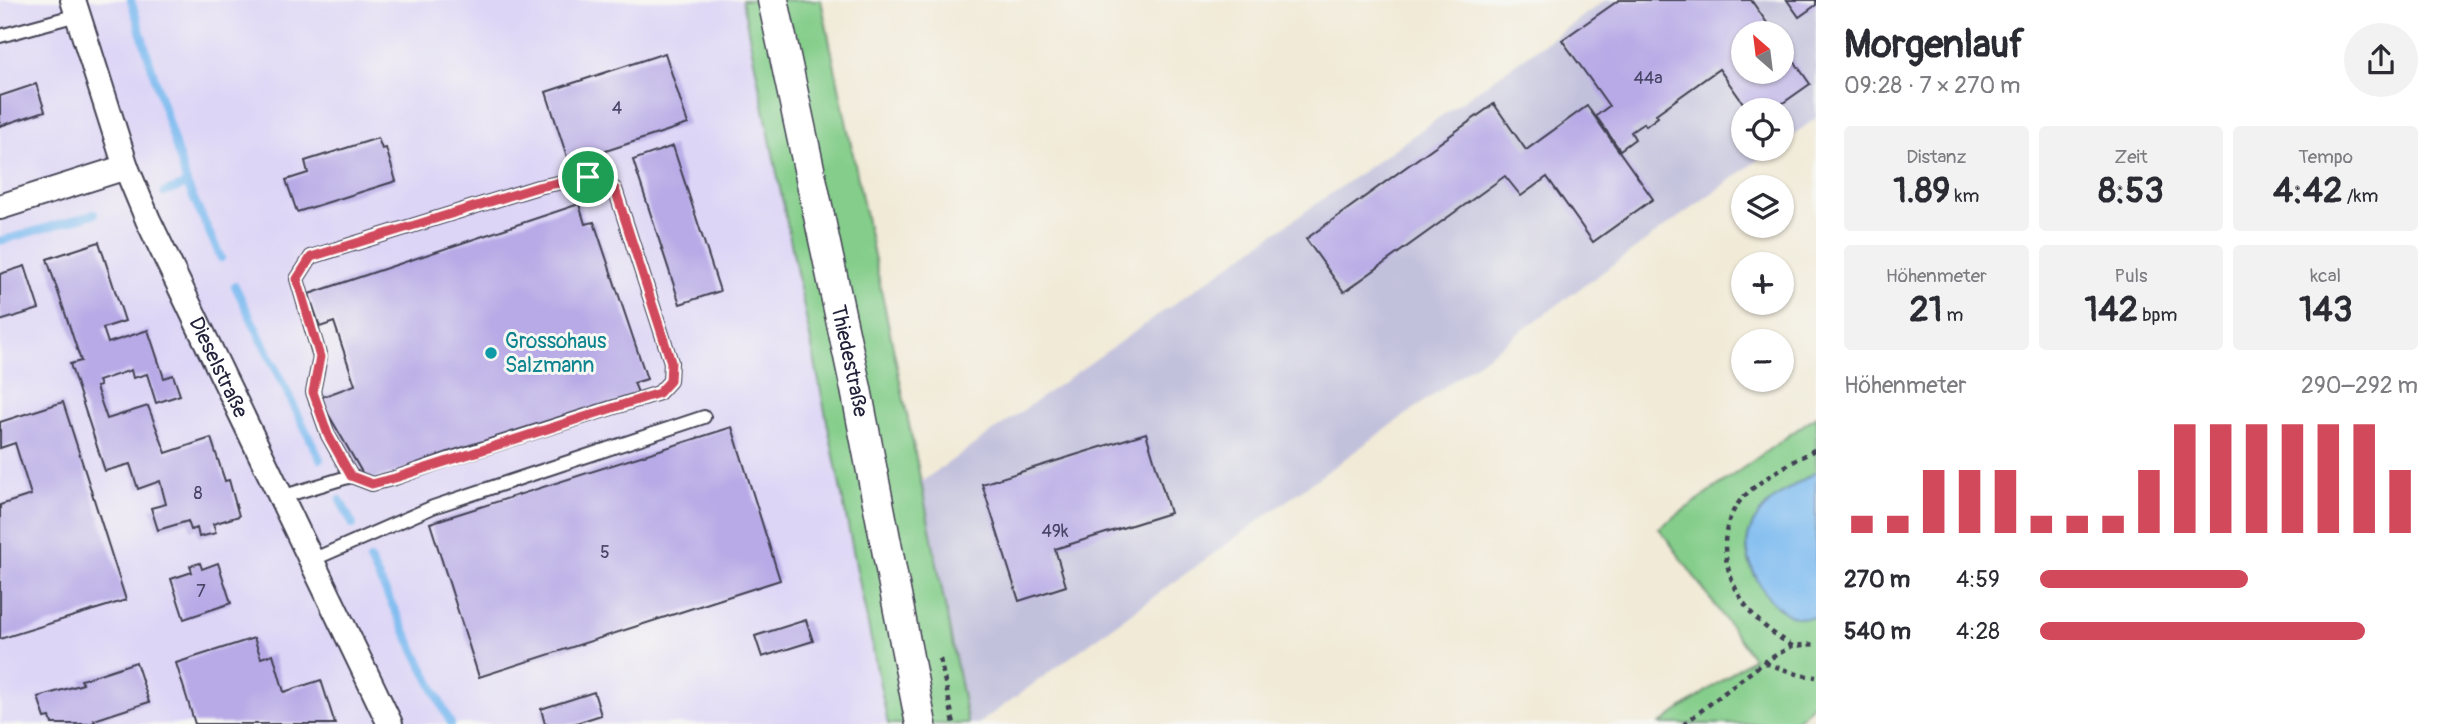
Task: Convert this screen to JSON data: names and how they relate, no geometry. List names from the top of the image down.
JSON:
{
  "streets": {
    "street": ["Thiedestraße", "Dieselstraße"]
  },
  "places": ["Grossohaus Salzmann"],
  "house_numbers": [
    "44a",
    "4",
    "8",
    "49k",
    "5",
    "7"
  ],
  "north": "top left",
  "page": {
    "heading": ["Morgenlauf", "09:28 · 7 × 270 m"],
    "map_buttons": ["+", "−"],
    "stats": [
      ["Distanz", "1.89 km"],
      ["Zeit", "8:53"],
      ["Tempo", "4:42 /km"],
      ["Höhenmeter", "21 m"],
      ["Puls", "142 bpm"],
      ["kcal", "143"]
    ],
    "chart": ["Höhenmeter", "290–292 m"],
    "list": [
      {
        "name": "270 m",
        "note": "4:59"
      },
      {
        "name": "540 m",
        "note": "4:28"
      }
    ]
  }
}
